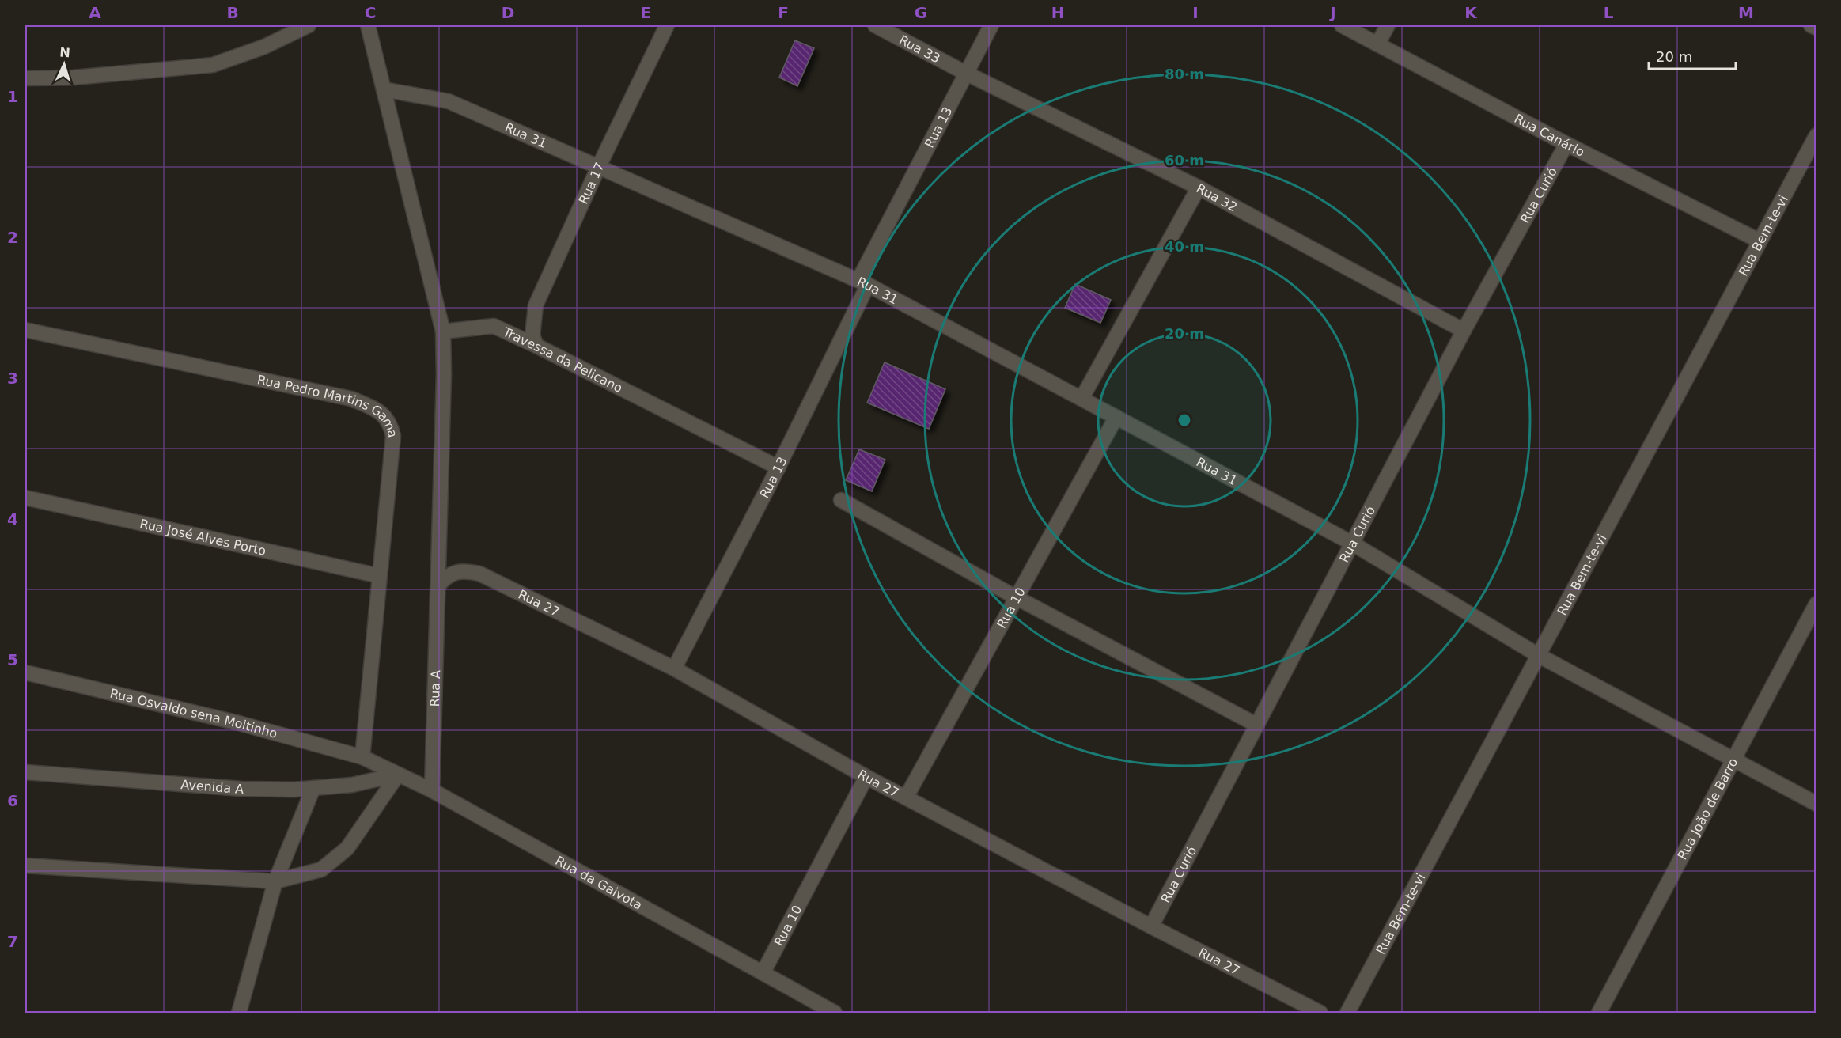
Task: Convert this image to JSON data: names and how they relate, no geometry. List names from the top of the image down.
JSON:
{
  "streets": {
    "street": [
      "Rua 33",
      "Rua 13",
      "Rua Canário",
      "Rua 31",
      "Rua 17",
      "Rua Curió",
      "Rua 32",
      "Rua Bem-te-vi",
      "Travessa da Pelicano",
      "Rua Pedro Martins Gama",
      "Rua José Alves Porto",
      "Rua 27",
      "Rua 10",
      "Rua A",
      "Rua Osvaldo sena Moitinho",
      "Avenida A",
      "Rua João de Barro",
      "Rua da Gaivota"
    ]
  },
  "crossings": [
    ["Rua 33", "Rua 13"],
    ["Rua 33", "Rua 32"],
    ["Rua 13", "Rua 31"],
    ["Rua 13", "Rua 32"],
    ["Rua 13", "Travessa da Pelicano"],
    ["Rua 13", "Rua 27"],
    ["Rua Canário", "Rua Curió"],
    ["Rua Canário", "Rua Bem-te-vi"],
    ["Rua 31", "Rua 17"],
    ["Rua 31", "Rua Curió"],
    ["Rua 31", "Rua Bem-te-vi"],
    ["Rua 31", "Rua 10"],
    ["Rua 31", "Rua João de Barro"],
    ["Rua 17", "Travessa da Pelicano"],
    ["Rua Curió", "Rua 32"],
    ["Rua Curió", "Rua 27"],
    ["Rua Pedro Martins Gama", "Rua José Alves Porto"],
    ["Rua Pedro Martins Gama", "Rua Osvaldo sena Moitinho"],
    ["Rua Pedro Martins Gama", "Rua da Gaivota"],
    ["Rua 27", "Rua 10"],
    ["Rua 27", "Rua A"],
    ["Rua 10", "Rua da Gaivota"],
    ["Rua A", "Rua da Gaivota"],
    ["Rua Osvaldo sena Moitinho", "Rua da Gaivota"],
    ["Avenida A", "Rua da Gaivota"]
  ],
  "scale_bar": "20 m",
  "north": "top",
  "grid": {
    "columns": [
      "A",
      "B",
      "C",
      "D",
      "E",
      "F",
      "G",
      "H",
      "I",
      "J",
      "K",
      "L",
      "M"
    ],
    "rows": [
      "1",
      "2",
      "3",
      "4",
      "5",
      "6",
      "7"
    ]
  },
  "rings": [
    "80 m",
    "60 m",
    "40 m",
    "20 m"
  ]
}
